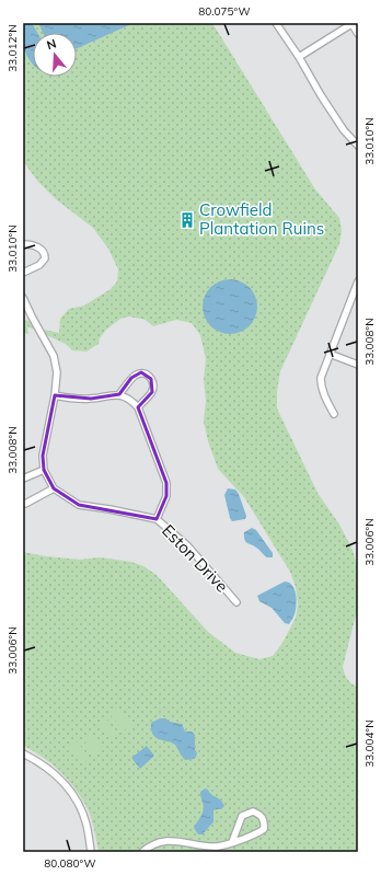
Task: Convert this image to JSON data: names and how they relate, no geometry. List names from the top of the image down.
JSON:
{
  "streets": {
    "street": ["Eston Drive"]
  },
  "places": {
    "building": ["Crowfield Plantation Ruins"]
  },
  "north": "top",
  "coordinates": [
    "80.075°W",
    "33.012°N",
    "33.010°N",
    "33.008°N",
    "33.006°N",
    "33.004°N",
    "80.080°W"
  ]
}
